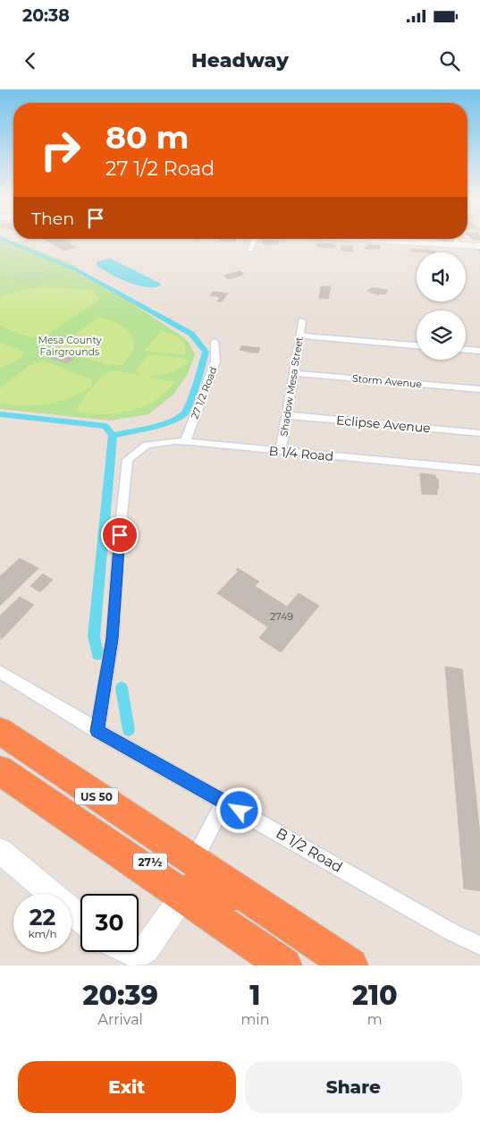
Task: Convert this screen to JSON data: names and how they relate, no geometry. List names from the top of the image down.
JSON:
{
  "streets": {
    "highway": ["US 50", "27½"],
    "street": [
      "Storm Avenue",
      "Shadow Mesa Street",
      "27 1/2 Road",
      "Eclipse Avenue",
      "B 1/4 Road",
      "B 1/2 Road"
    ]
  },
  "crossings": [
    ["Storm Avenue", "Shadow Mesa Street"],
    ["Shadow Mesa Street", "Eclipse Avenue"],
    ["Shadow Mesa Street", "B 1/4 Road"],
    ["27 1/2 Road", "B 1/4 Road"],
    ["B 1/4 Road", "B 1/2 Road"],
    ["US 50", "27½"]
  ],
  "parks": ["Mesa County Fairgrounds"],
  "house_numbers": ["2749"],
  "page": {
    "status": "20:38",
    "header": "Headway",
    "turn": ["80 m", "27 1/2 Road"],
    "then": "Then",
    "speed": "22 km/h",
    "limit": "30",
    "eta": [
      "20:39",
      "Arrival",
      "1",
      "min",
      "210",
      "m"
    ],
    "buttons": ["Exit", "Share"]
  }
}
